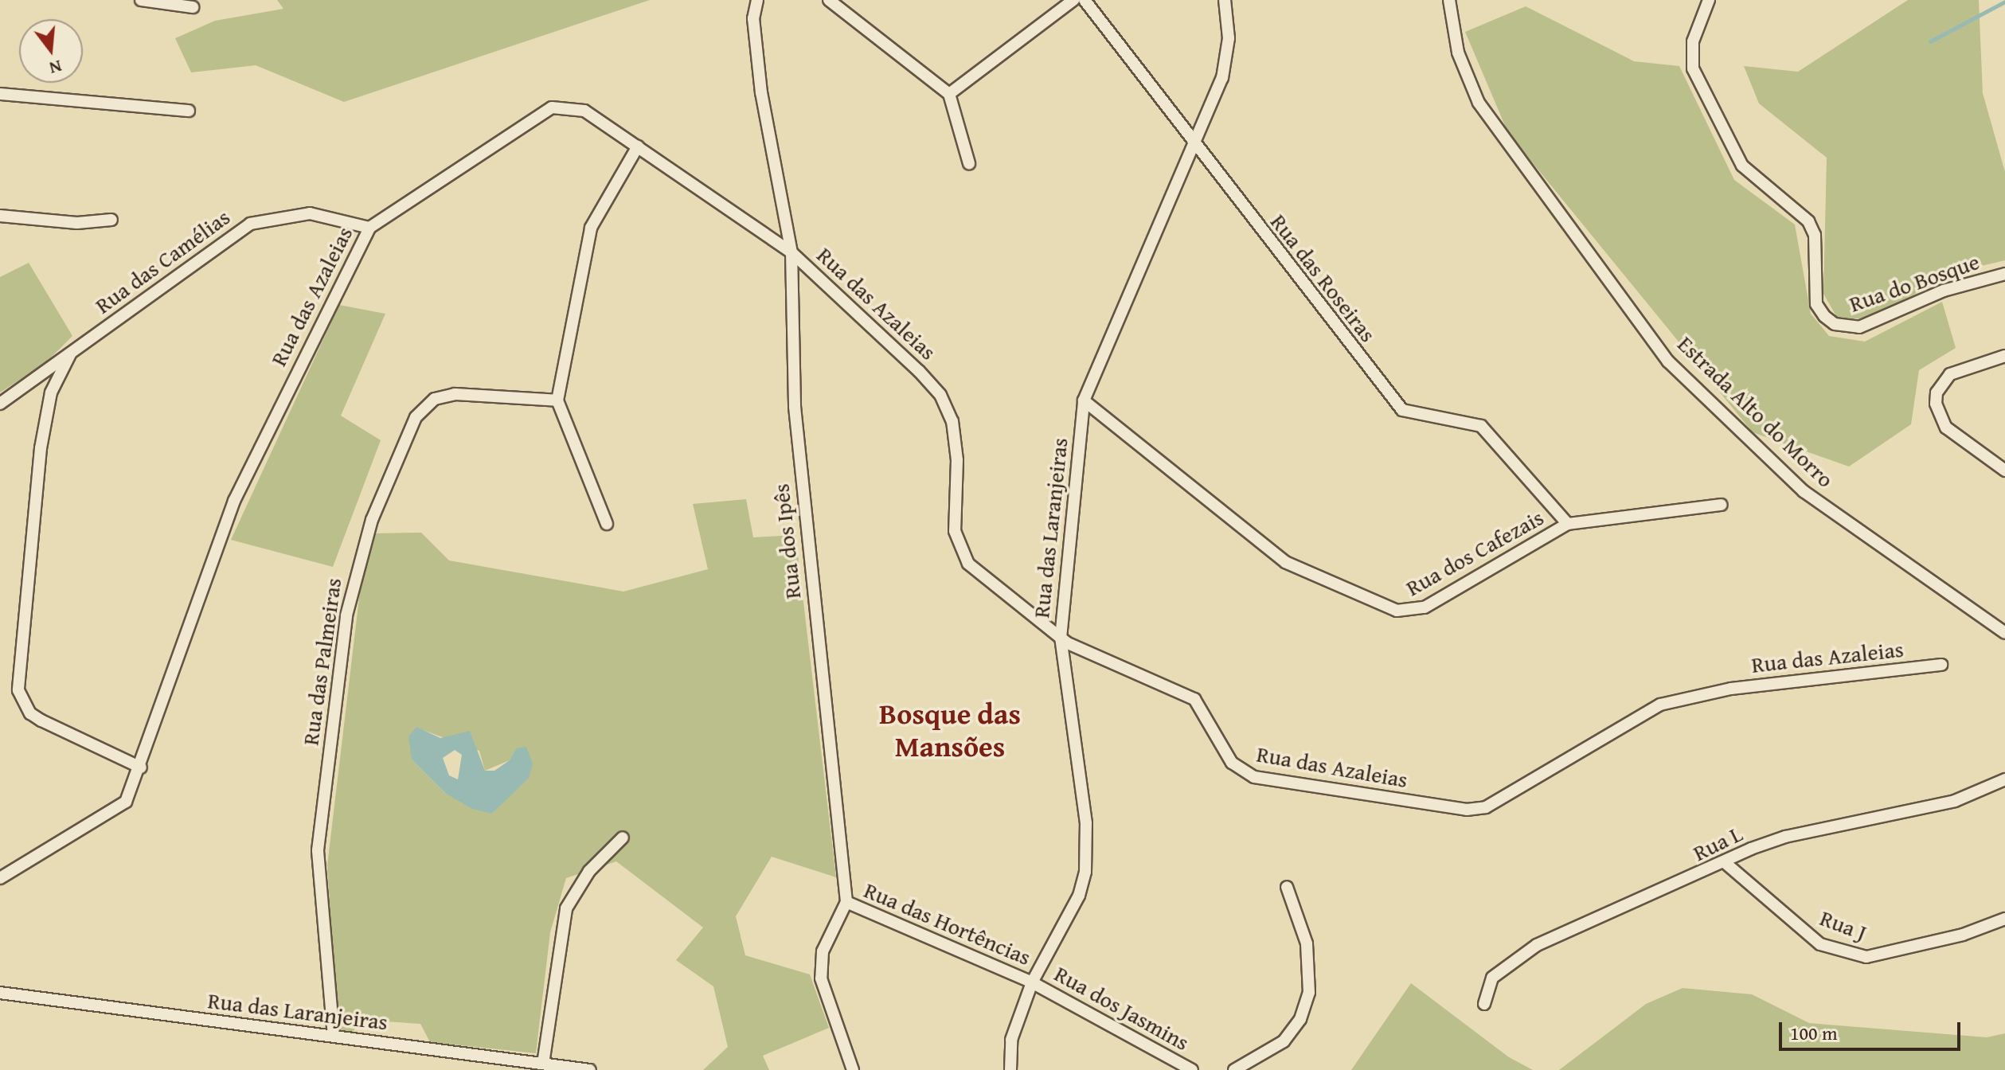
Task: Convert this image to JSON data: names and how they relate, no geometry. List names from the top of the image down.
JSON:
{
  "streets": {
    "street": [
      "Rua das Camélias",
      "Rua das Roseiras",
      "Rua do Bosque",
      "Rua das Azaleias",
      "Estrada Alto do Morro",
      "Rua das Laranjeiras",
      "Rua dos Ipês",
      "Rua dos Cafezais",
      "Rua das Palmeiras",
      "Rua L",
      "Rua das Hortências",
      "Rua J",
      "Rua dos Jasmins"
    ]
  },
  "crossings": [
    ["Rua das Camélias", "Rua das Azaleias"],
    ["Rua das Roseiras", "Rua das Laranjeiras"],
    ["Rua das Roseiras", "Rua dos Cafezais"],
    ["Rua das Azaleias", "Rua das Laranjeiras"],
    ["Rua das Azaleias", "Rua dos Ipês"],
    ["Rua das Laranjeiras", "Rua dos Cafezais"],
    ["Rua das Laranjeiras", "Rua das Palmeiras"],
    ["Rua das Laranjeiras", "Rua das Hortências"],
    ["Rua das Laranjeiras", "Rua dos Jasmins"],
    ["Rua dos Ipês", "Rua das Hortências"],
    ["Rua L", "Rua J"],
    ["Rua das Hortências", "Rua dos Jasmins"]
  ],
  "districts": ["Bosque das Mansões"],
  "scale_bar": "100 m",
  "north": "bottom"
}
